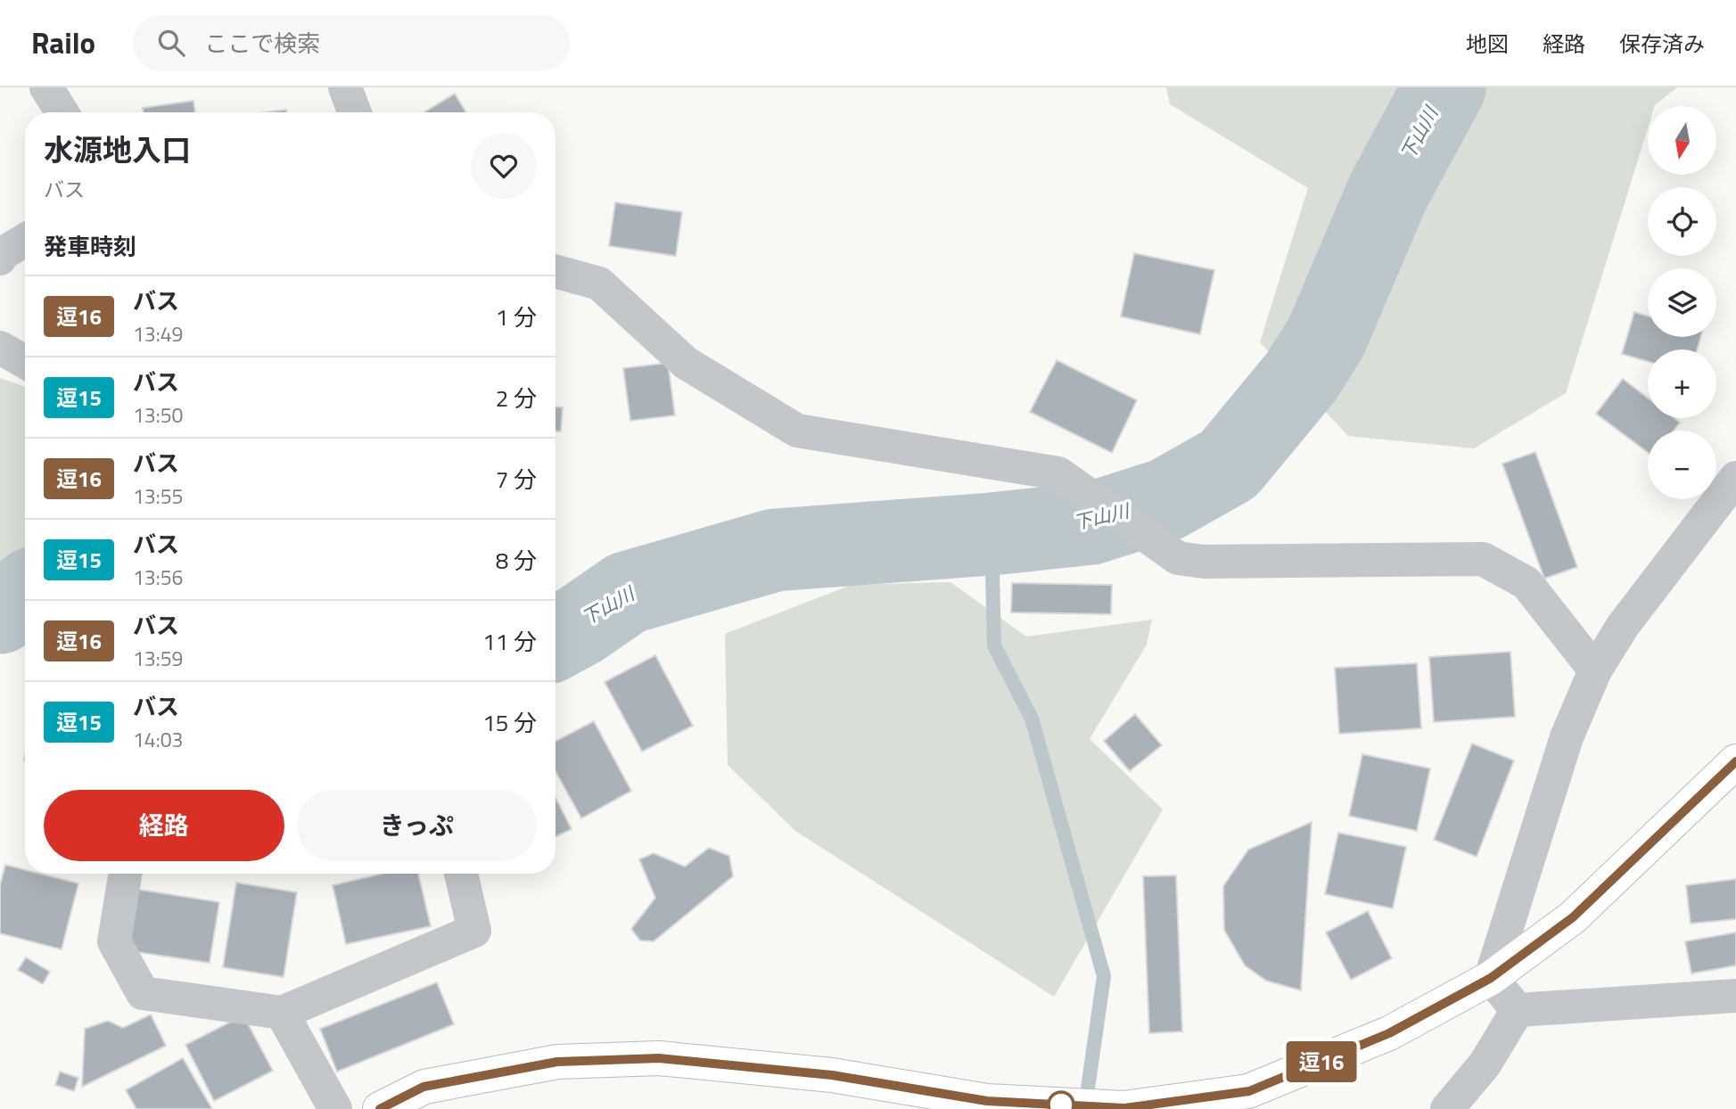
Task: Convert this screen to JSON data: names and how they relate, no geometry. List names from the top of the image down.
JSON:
{
  "water": ["下山川"],
  "lines": ["bus line 逗16"],
  "north": "bottom",
  "page": {
    "header": "Railo",
    "search": "ここで検索",
    "nav": ["地図", "経路", "保存済み"],
    "on_map": "逗16",
    "map_buttons": ["+", "−"],
    "heading": [
      ["水源地入口", "バス"],
      "発車時刻"
    ],
    "list": [
      {
        "mark": "逗16",
        "name": "バス",
        "note": "13:49",
        "value": "1 分"
      },
      {
        "mark": "逗15",
        "name": "バス",
        "note": "13:50",
        "value": "2 分"
      },
      {
        "mark": "逗16",
        "name": "バス",
        "note": "13:55",
        "value": "7 分"
      },
      {
        "mark": "逗15",
        "name": "バス",
        "note": "13:56",
        "value": "8 分"
      },
      {
        "mark": "逗16",
        "name": "バス",
        "note": "13:59",
        "value": "11 分"
      },
      {
        "mark": "逗15",
        "name": "バス",
        "note": "14:03",
        "value": "15 分"
      }
    ],
    "buttons": ["経路", "きっぷ"]
  }
}
